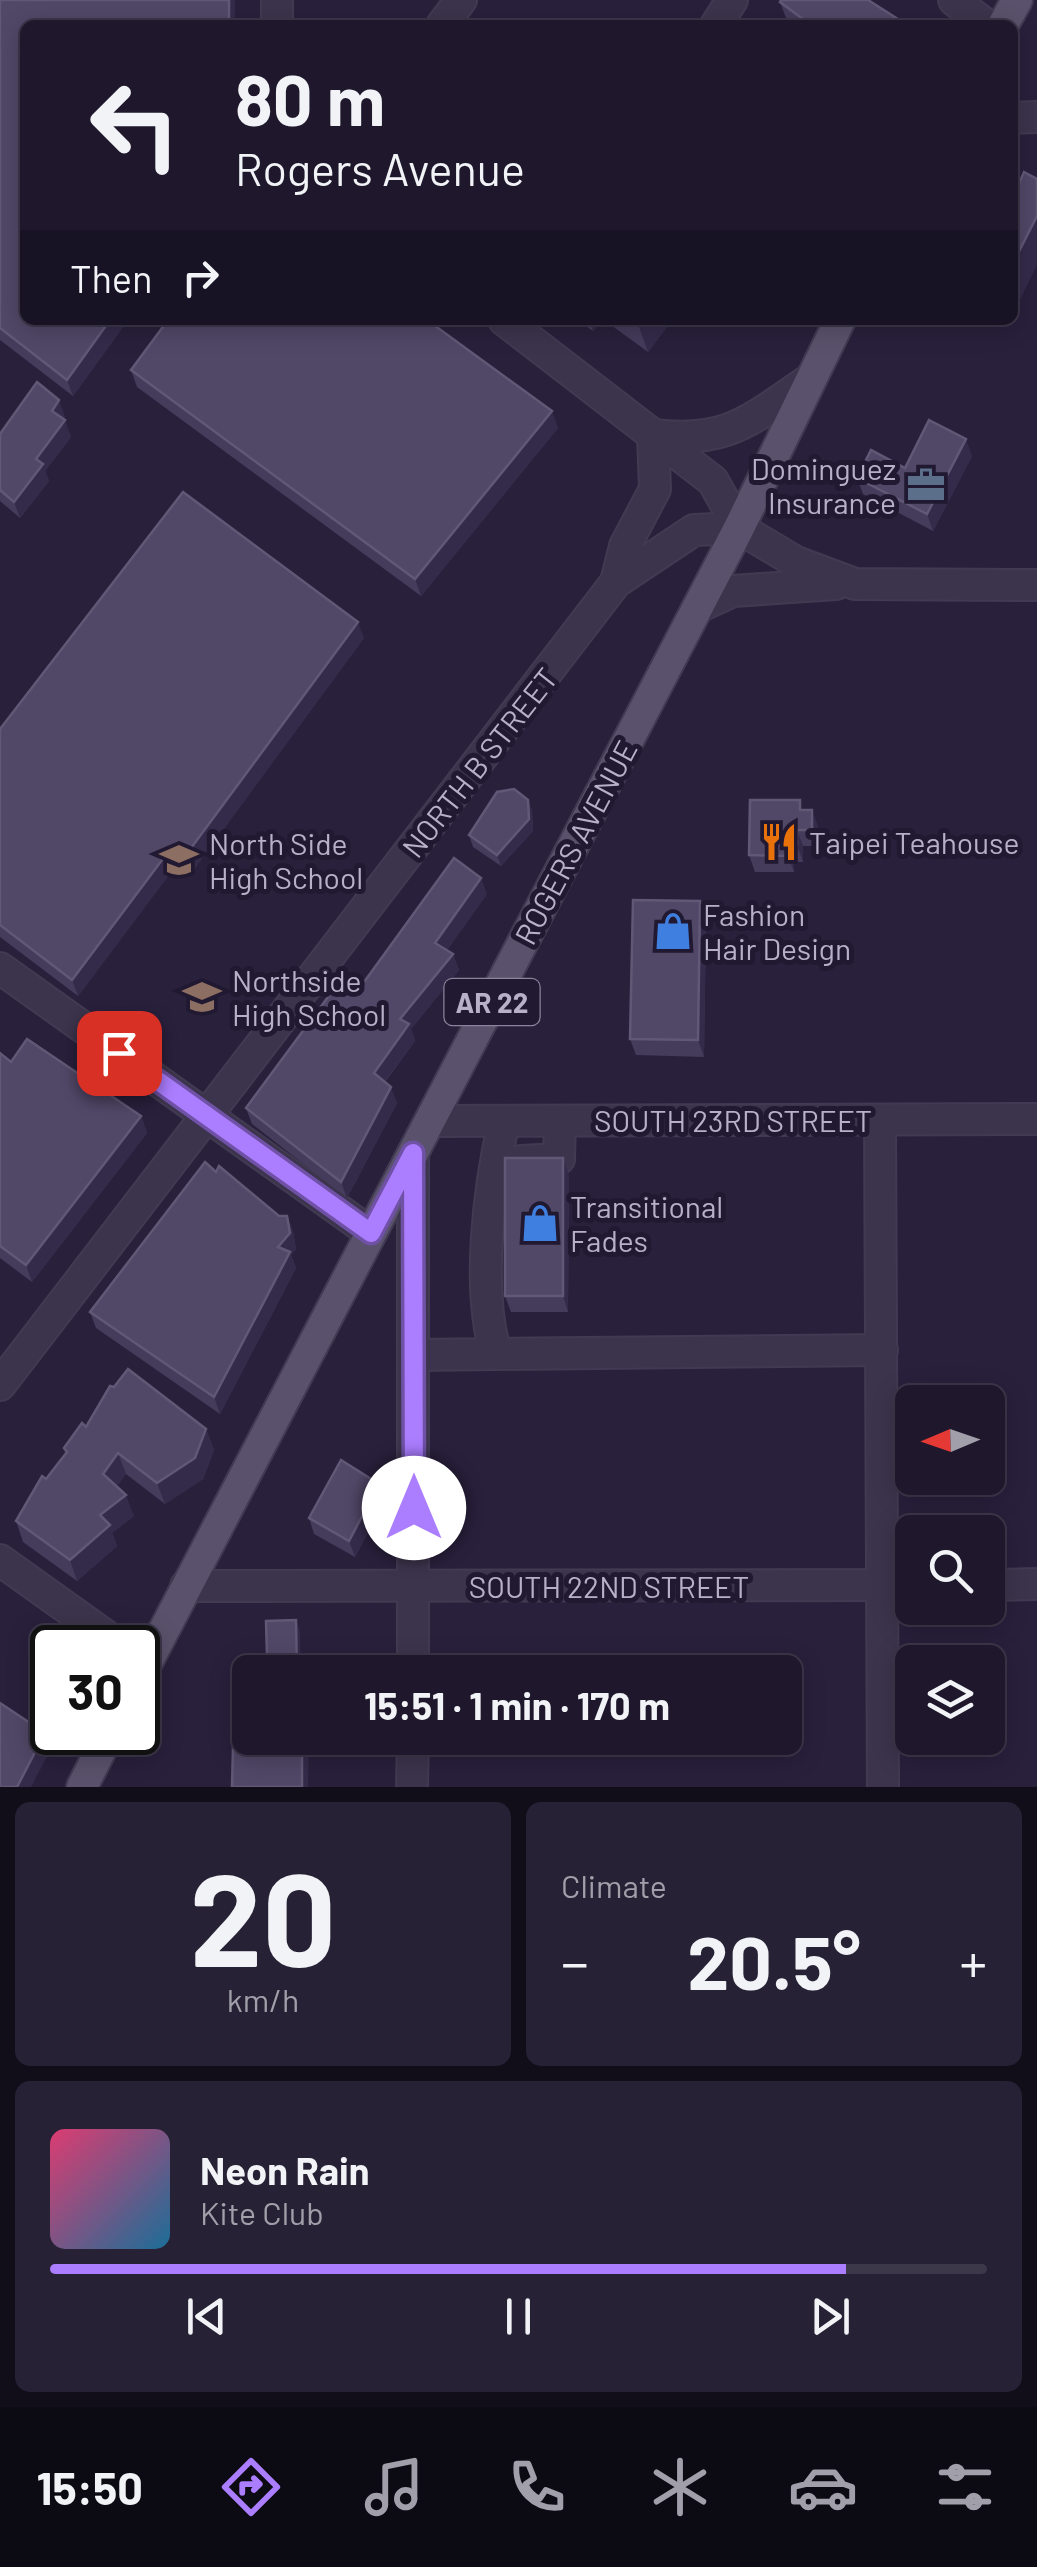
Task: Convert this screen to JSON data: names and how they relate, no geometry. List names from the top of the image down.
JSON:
{
  "streets": {
    "main road": ["ROGERS AVENUE", "AR 22"],
    "street": ["NORTH B STREET", "SOUTH 23RD STREET", "SOUTH 22ND STREET"]
  },
  "crossings": [
    ["NORTH B STREET", "ROGERS AVENUE"],
    ["ROGERS AVENUE", "SOUTH 23RD STREET"],
    ["ROGERS AVENUE", "SOUTH 22ND STREET"]
  ],
  "places": {
    "office": ["Dominguez Insurance"],
    "restaurant": ["Taipei Teahouse"],
    "school or university": ["North Side High School", "Northside High School"],
    "shop": ["Fashion Hair Design", "Transitional Fades"]
  },
  "north": "left",
  "page": {
    "turn": ["80 m", "Rogers Avenue"],
    "then": "Then",
    "limit": "30",
    "trip": "15:51 · 1 min · 170 m",
    "tile": [
      ["20", "km/h"],
      "Climate"
    ],
    "heat": ["−", "20.5°", "+"],
    "song": ["Neon Rain", "Kite Club"],
    "tabs": "15:50"
  }
}
